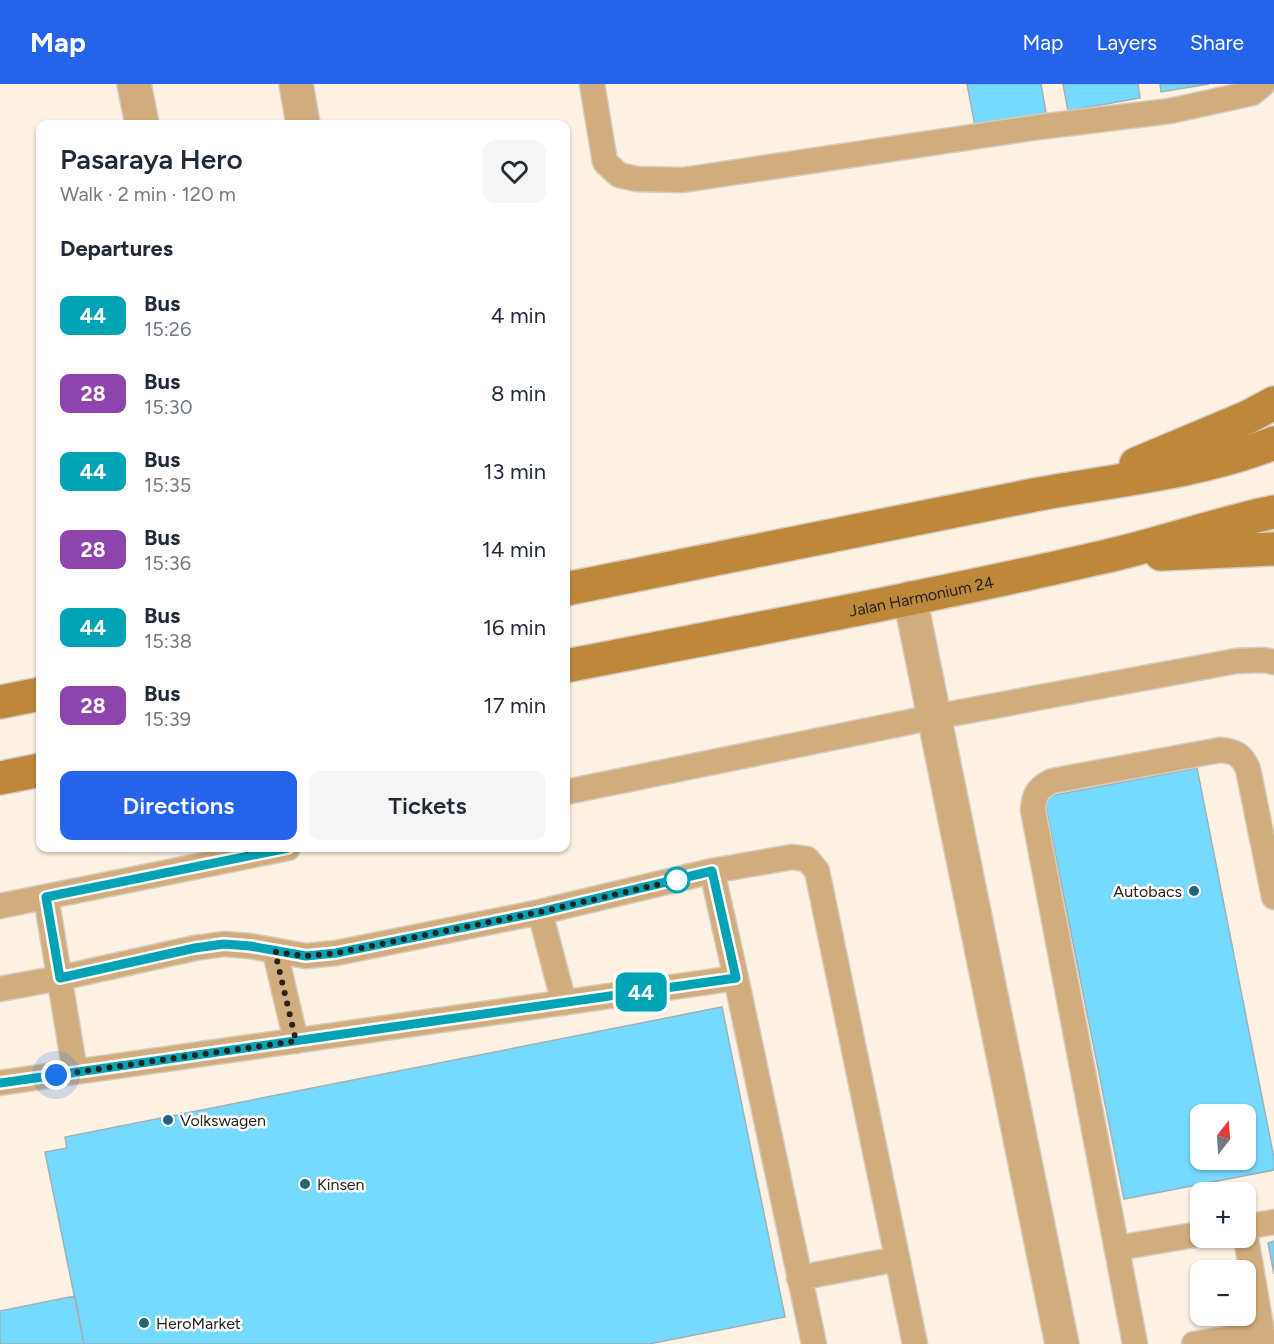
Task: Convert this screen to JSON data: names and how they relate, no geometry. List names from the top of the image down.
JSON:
{
  "streets": {
    "street": ["Jalan Harmonium 24"]
  },
  "places": [
    "Autobacs",
    "Volkswagen",
    "Kinsen",
    "HeroMarket"
  ],
  "lines": ["bus line 44"],
  "north": "top",
  "page": {
    "header": "Map",
    "nav": ["Map", "Layers", "Share"],
    "on_map": "44",
    "heading": [
      ["Pasaraya Hero", "Walk · 2 min · 120 m"],
      "Departures"
    ],
    "list": [
      {
        "mark": "44",
        "name": "Bus",
        "note": "15:26",
        "value": "4 min"
      },
      {
        "mark": "28",
        "name": "Bus",
        "note": "15:30",
        "value": "8 min"
      },
      {
        "mark": "44",
        "name": "Bus",
        "note": "15:35",
        "value": "13 min"
      },
      {
        "mark": "28",
        "name": "Bus",
        "note": "15:36",
        "value": "14 min"
      },
      {
        "mark": "44",
        "name": "Bus",
        "note": "15:38",
        "value": "16 min"
      },
      {
        "mark": "28",
        "name": "Bus",
        "note": "15:39",
        "value": "17 min"
      }
    ],
    "buttons": ["Directions", "Tickets"],
    "map_buttons": ["+", "−"]
  }
}
